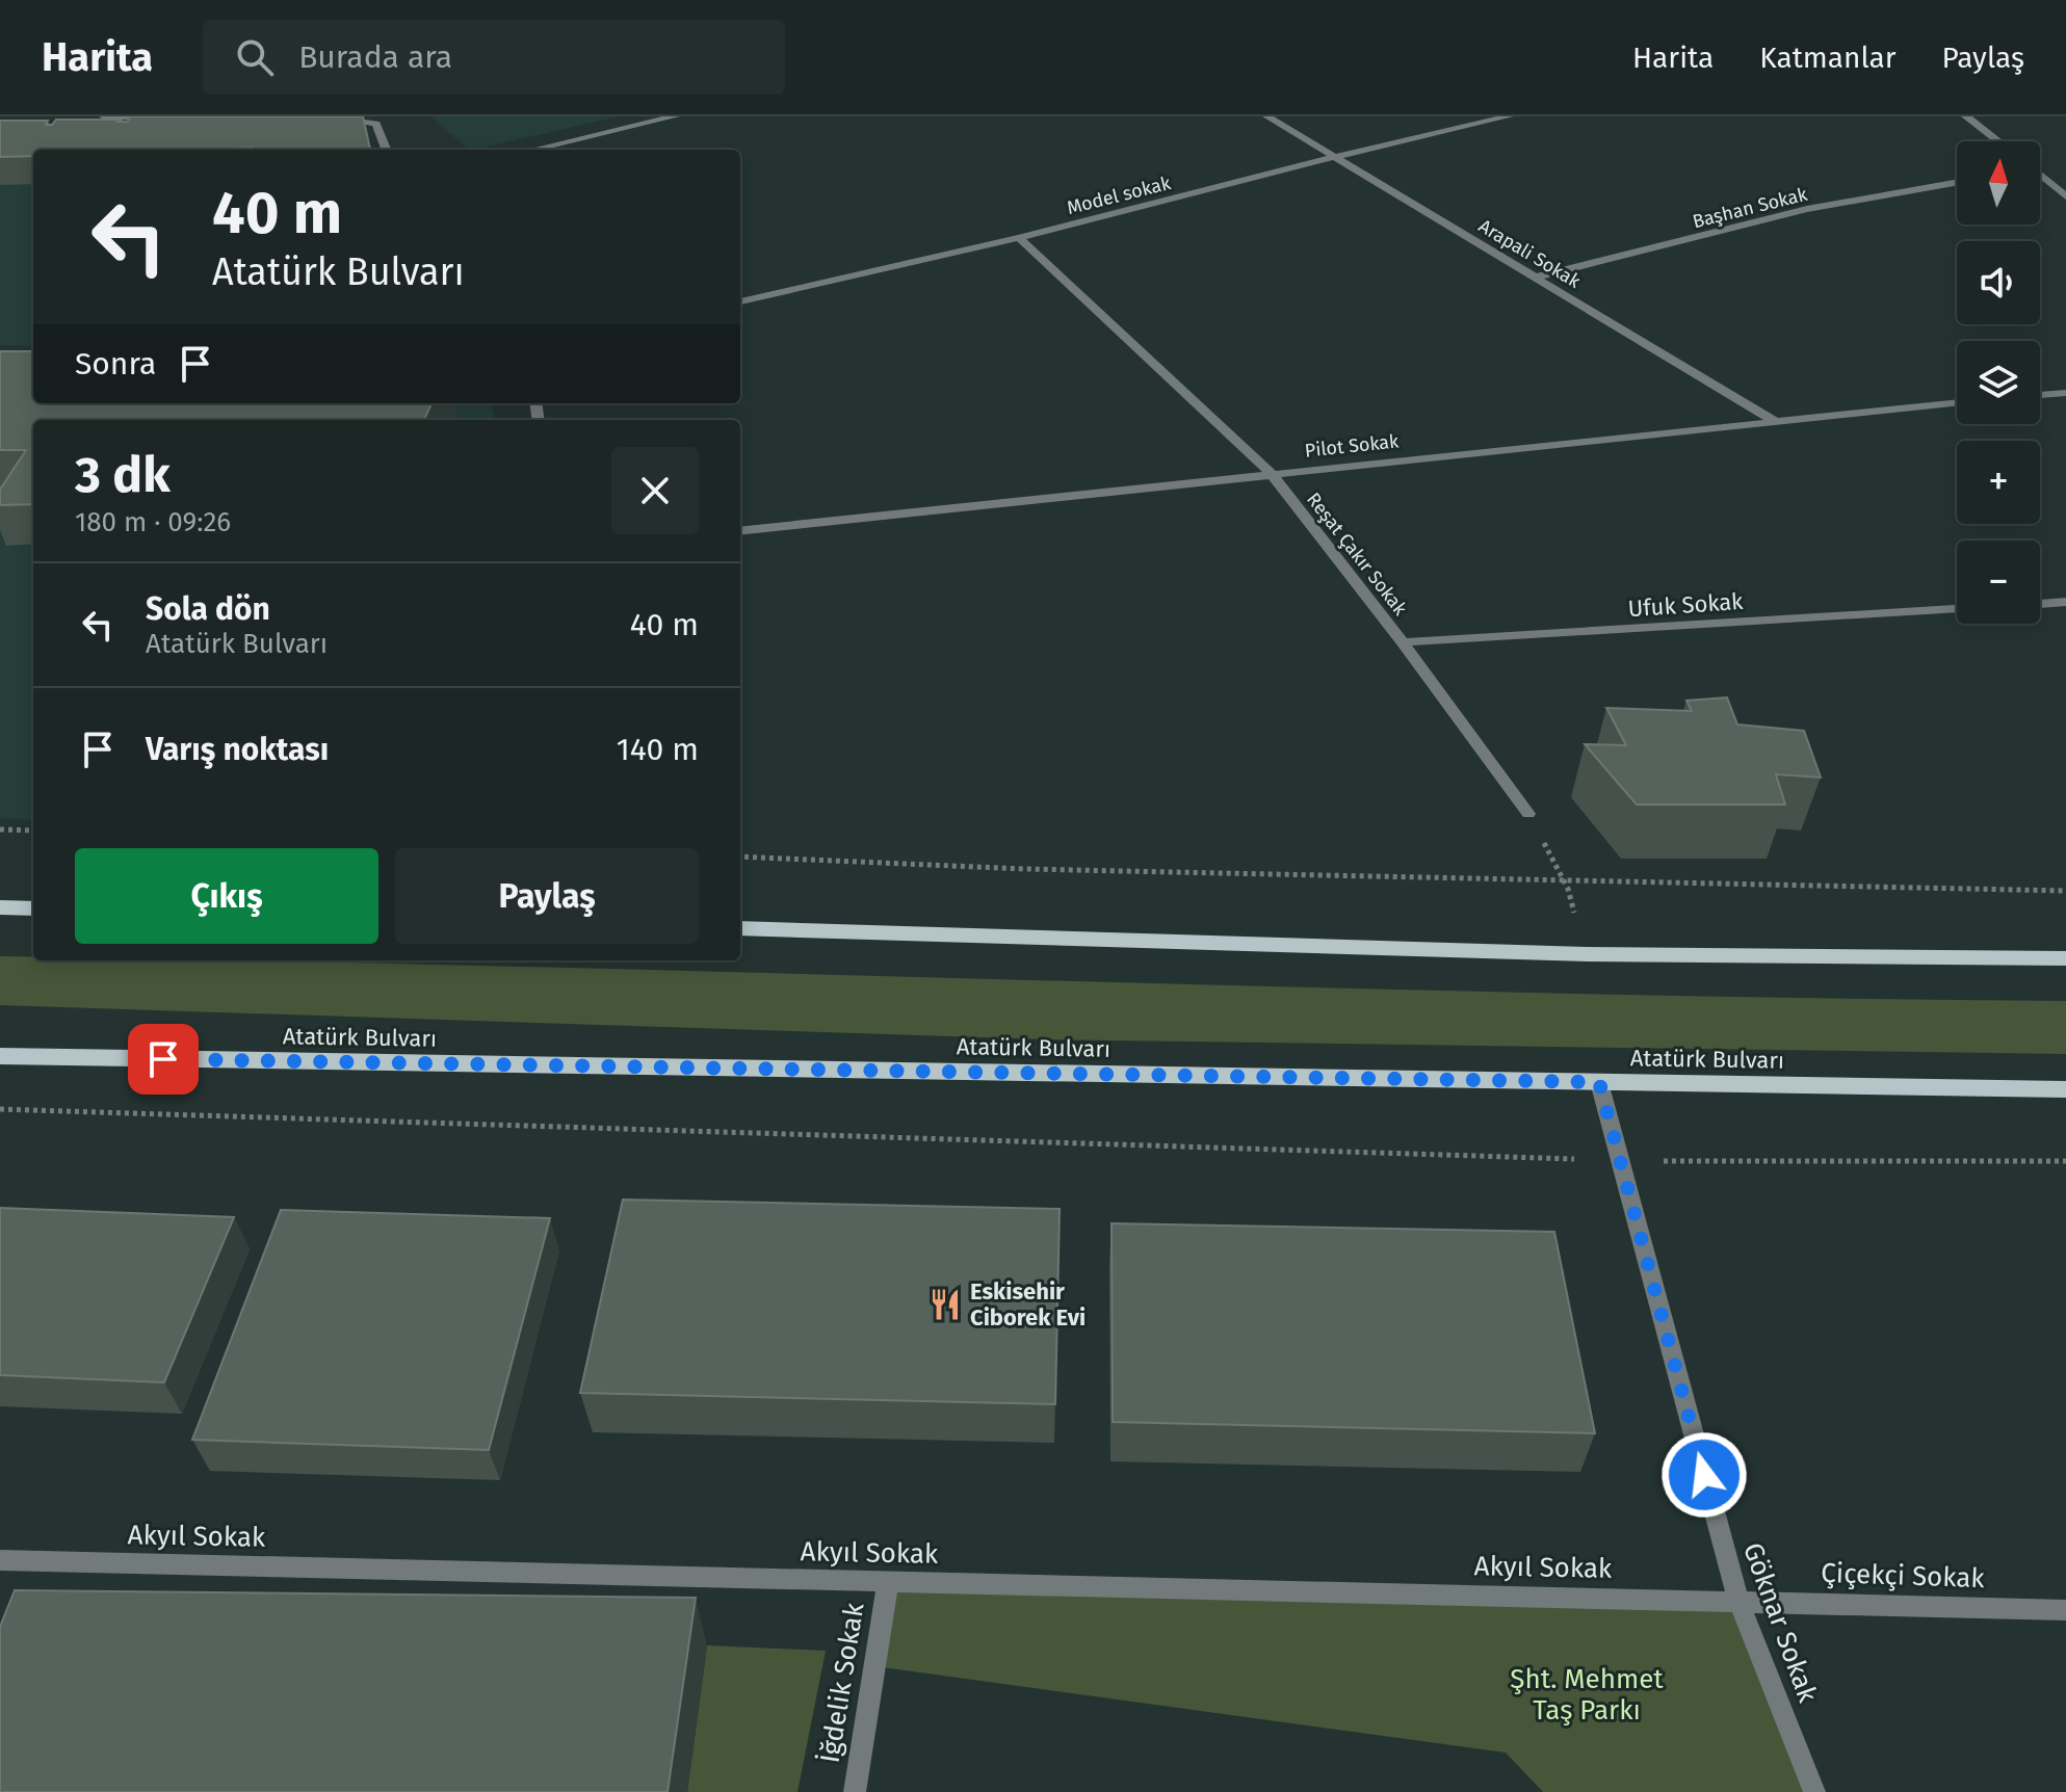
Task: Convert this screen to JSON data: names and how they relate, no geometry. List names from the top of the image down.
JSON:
{
  "streets": {
    "main road": ["Atatürk Bulvarı"],
    "street": [
      "Model sokak",
      "Başhan Sokak",
      "Arapali Sokak",
      "Pilot Sokak",
      "Reşat Çakır Sokak",
      "Ufuk Sokak",
      "Akyıl Sokak",
      "Çiçekçi Sokak",
      "Göknar Sokak",
      "İğdelik Sokak"
    ]
  },
  "crossings": [
    ["Model sokak", "Arapali Sokak"],
    ["Model sokak", "Reşat Çakır Sokak"],
    ["Başhan Sokak", "Arapali Sokak"],
    ["Arapali Sokak", "Pilot Sokak"],
    ["Pilot Sokak", "Reşat Çakır Sokak"],
    ["Reşat Çakır Sokak", "Ufuk Sokak"],
    ["Atatürk Bulvarı", "Göknar Sokak"],
    ["Akyıl Sokak", "Çiçekçi Sokak"],
    ["Akyıl Sokak", "Göknar Sokak"],
    ["Akyıl Sokak", "İğdelik Sokak"],
    ["Çiçekçi Sokak", "Göknar Sokak"]
  ],
  "parks": ["Şht. Mehmet Taş Parkı"],
  "places": {
    "restaurant": ["Eskisehir Ciborek Evi"]
  },
  "north": "top",
  "page": {
    "header": "Harita",
    "search": "Burada ara",
    "nav": ["Harita", "Katmanlar", "Paylaş"],
    "map_buttons": ["+", "−"],
    "turn": ["40 m", "Atatürk Bulvarı"],
    "then": "Sonra",
    "heading": ["3 dk", "180 m · 09:26"],
    "list": [
      {
        "name": "Sola dön",
        "note": "Atatürk Bulvarı",
        "value": "40 m"
      },
      {
        "name": "Varış noktası",
        "value": "140 m"
      }
    ],
    "buttons": ["Çıkış", "Paylaş"]
  }
}
